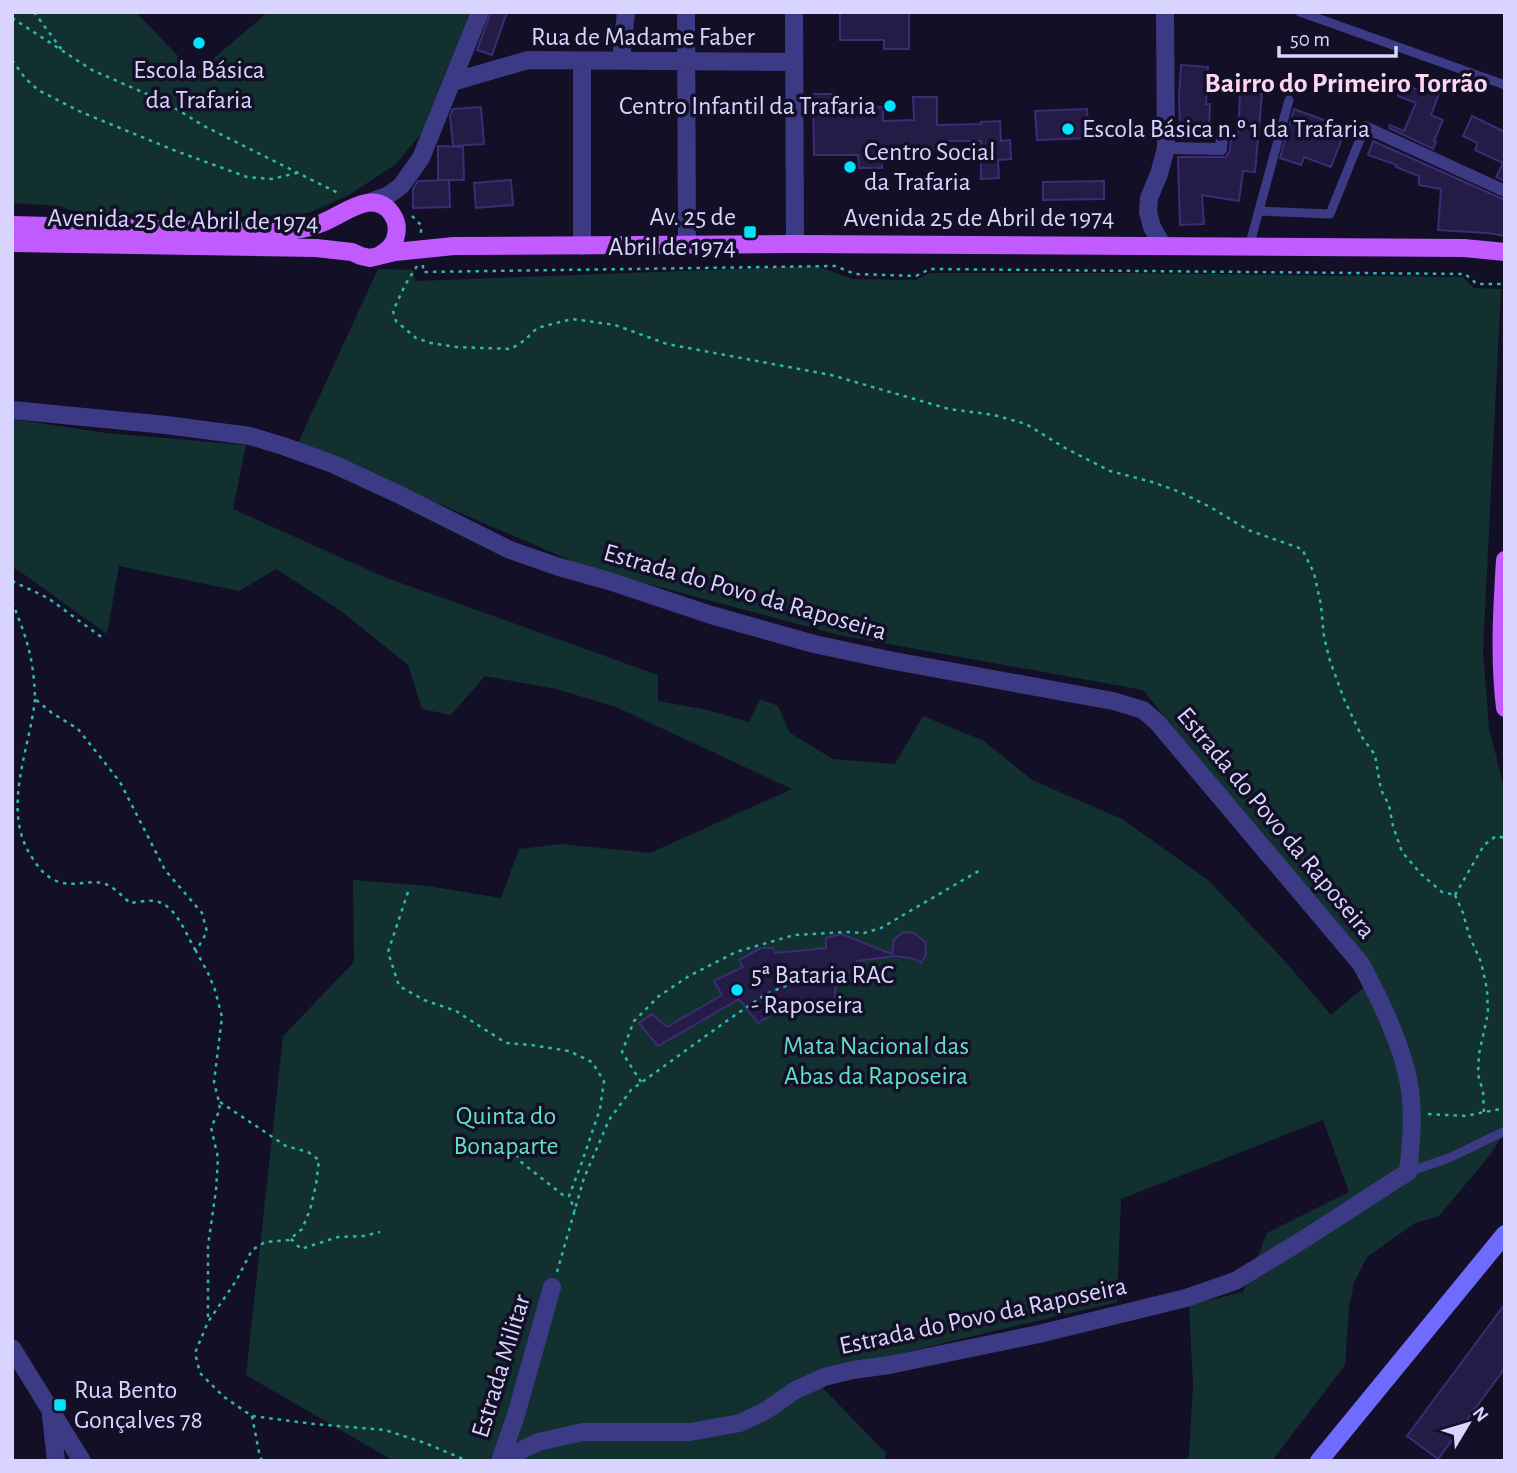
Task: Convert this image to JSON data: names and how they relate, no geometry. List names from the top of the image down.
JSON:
{
  "streets": {
    "main road": ["Avenida 25 de Abril de 1974"],
    "street": ["Rua de Madame Faber", "Estrada do Povo da Raposeira", "Estrada Militar"]
  },
  "crossings": [
    ["Estrada do Povo da Raposeira", "Estrada Militar"]
  ],
  "districts": ["Bairro do Primeiro Torrão"],
  "parks": ["Mata Nacional das Abas da Raposeira", "Quinta do Bonaparte"],
  "places": {
    "other": [
      "Escola Básica da Trafaria",
      "Centro Infantil da Trafaria",
      "Escola Básica n.º 1 da Trafaria",
      "Centro Social da Trafaria",
      "5ª Bataria RAC - Raposeira"
    ],
    "transit": ["Av. 25 de Abril de 1974", "Rua Bento Gonçalves 78"]
  },
  "scale_bar": "50 m",
  "north": "top right"
}
